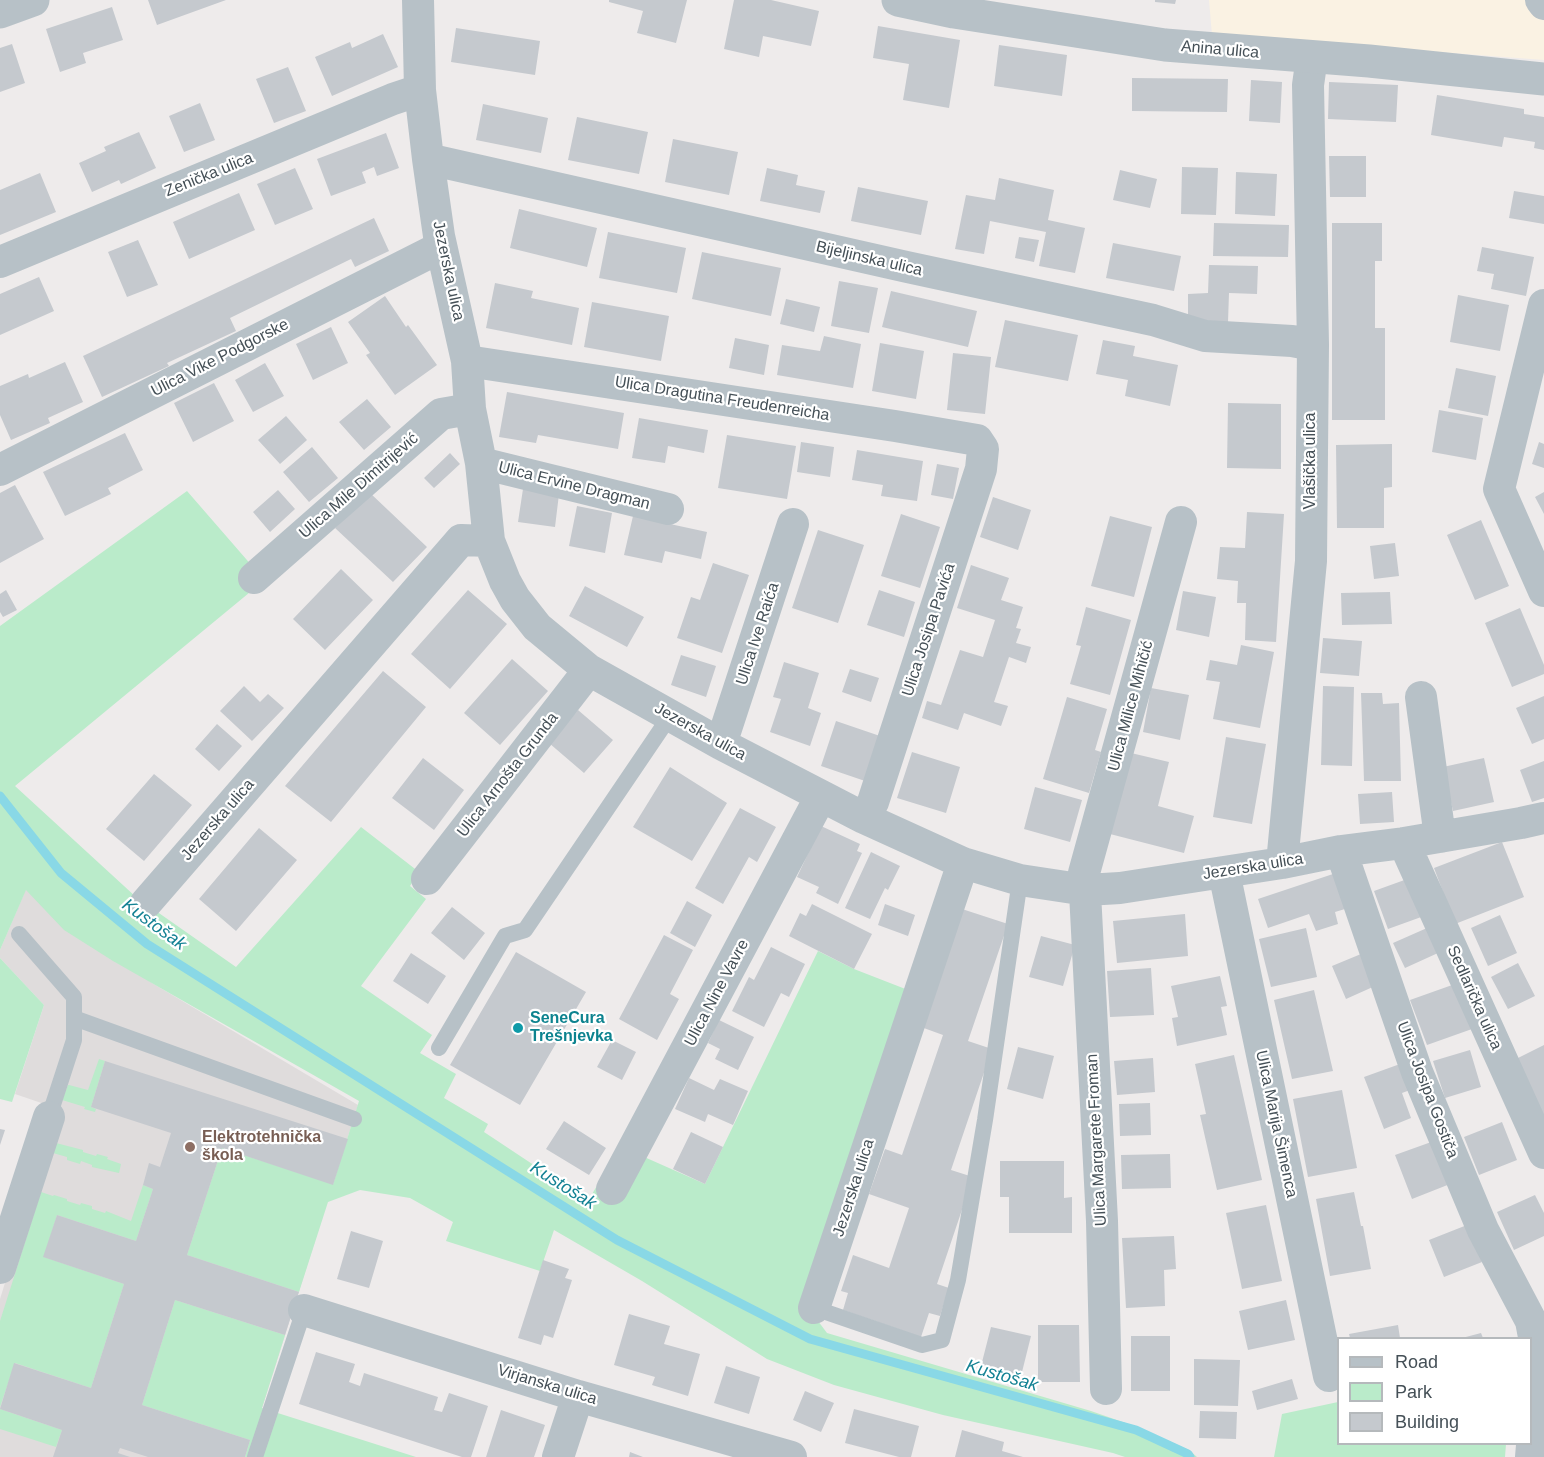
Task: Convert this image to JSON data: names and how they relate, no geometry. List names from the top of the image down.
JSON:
{
  "streets": {
    "street": [
      "Anina ulica",
      "Zenička ulica",
      "Bijeljinska ulica",
      "Jezerska ulica",
      "Ulica Vike Podgorske",
      "Ulica Dragutina Freudenreicha",
      "Vlašička ulica",
      "Ulica Mile Dimitrijević",
      "Ulica Ervine Dragman",
      "Ulica Josipa Pavića",
      "Ulica Ive Raića",
      "Ulica Milice Mihičić",
      "Ulica Arnošta Grunda",
      "Ulica Nine Vavre",
      "Sedlarička ulica",
      "Ulica Josipa Gostiča",
      "Ulica Marija Šimenca",
      "Ulica Margarete Froman",
      "Virjanska ulica"
    ]
  },
  "crossings": [
    ["Anina ulica", "Vlašička ulica"],
    ["Zenička ulica", "Jezerska ulica"],
    ["Bijeljinska ulica", "Jezerska ulica"],
    ["Bijeljinska ulica", "Vlašička ulica"],
    ["Jezerska ulica", "Ulica Vike Podgorske"],
    ["Jezerska ulica", "Ulica Dragutina Freudenreicha"],
    ["Jezerska ulica", "Vlašička ulica"],
    ["Jezerska ulica", "Ulica Mile Dimitrijević"],
    ["Jezerska ulica", "Ulica Ervine Dragman"],
    ["Jezerska ulica", "Ulica Josipa Pavića"],
    ["Jezerska ulica", "Ulica Ive Raića"],
    ["Jezerska ulica", "Ulica Milice Mihičić"],
    ["Jezerska ulica", "Ulica Arnošta Grunda"],
    ["Jezerska ulica", "Ulica Nine Vavre"],
    ["Jezerska ulica", "Sedlarička ulica"],
    ["Jezerska ulica", "Ulica Josipa Gostiča"],
    ["Jezerska ulica", "Ulica Marija Šimenca"],
    ["Jezerska ulica", "Ulica Margarete Froman"],
    ["Ulica Dragutina Freudenreicha", "Ulica Josipa Pavića"],
    ["Ulica Milice Mihičić", "Ulica Margarete Froman"]
  ],
  "water": ["Kustošak"],
  "places": ["SeneCura Trešnjevka", "Elektrotehnička škola"],
  "legend": ["Road", "Park", "Building"]
}
